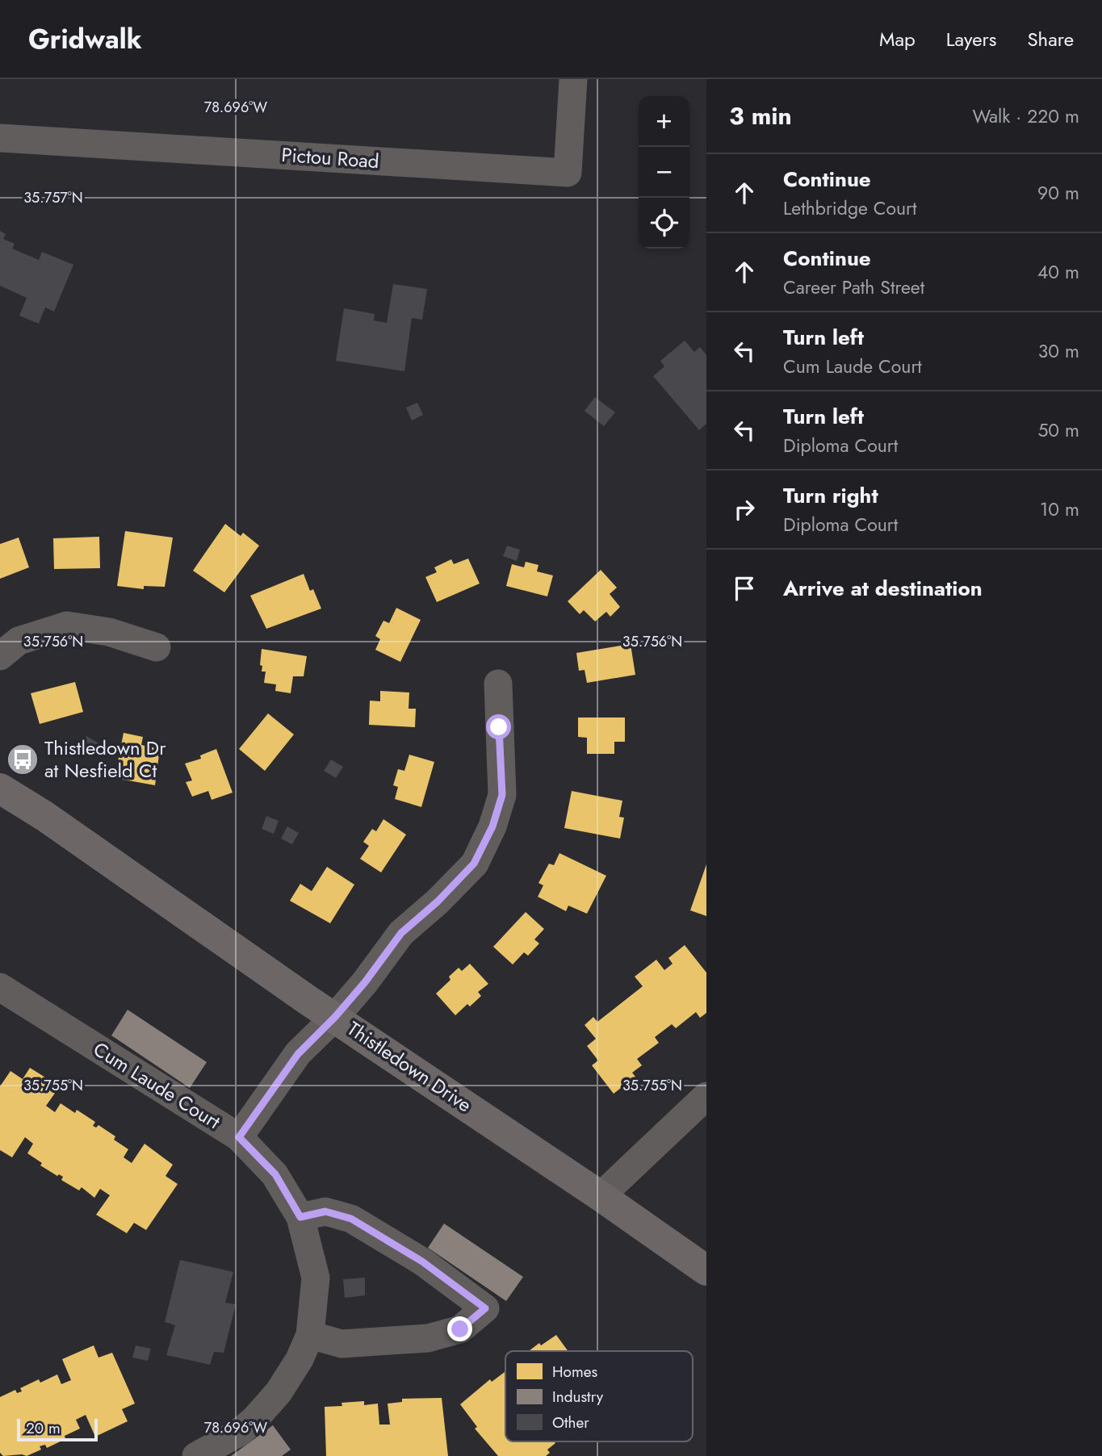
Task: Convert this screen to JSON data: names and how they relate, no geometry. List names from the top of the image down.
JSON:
{
  "streets": {
    "main road": ["Thistledown Drive"],
    "street": ["Pictou Road", "Cum Laude Court"]
  },
  "places": {
    "bus stop": ["Thistledown Dr at Nesfield Ct"]
  },
  "legend": ["Homes", "Industry", "Other"],
  "scale_bar": "20 m",
  "page": {
    "header": "Gridwalk",
    "nav": ["Map", "Layers", "Share"],
    "heading": ["3 min", "Walk · 220 m"],
    "map_buttons": ["+", "−"],
    "list": [
      ["Continue", "Lethbridge Court", "90 m"],
      ["Continue", "Career Path Street", "40 m"],
      ["Turn left", "Cum Laude Court", "30 m"],
      ["Turn left", "Diploma Court", "50 m"],
      ["Turn right", "Diploma Court", "10 m"],
      "Arrive at destination"
    ],
    "scale": "20 m"
  },
  "coordinates": [
    "78.696°W",
    "35.757°N",
    "35.756°N",
    "35.755°N"
  ]
}
